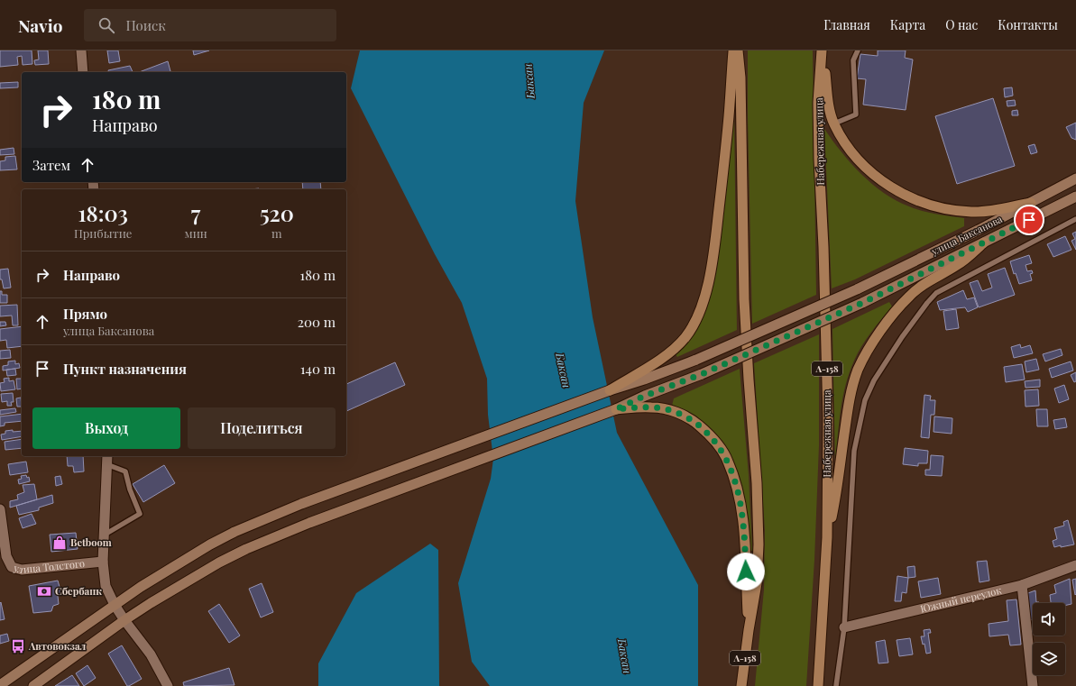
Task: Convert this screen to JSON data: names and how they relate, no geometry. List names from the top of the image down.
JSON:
{
  "streets": {
    "main road": ["Набережная улица", "улица Баксанова", "А-158"],
    "street": ["улица Толстого", "Южный переулок"]
  },
  "water": ["Баксан"],
  "places": {
    "shop": ["Betboom"],
    "bank": ["Сбербанк"],
    "bus stop": ["Автовокзал"]
  },
  "page": {
    "header": "Navio",
    "search": "Поиск",
    "nav": [
      "Главная",
      "Карта",
      "О нас",
      "Контакты"
    ],
    "turn": ["180 m", "Направо"],
    "then": "Затем",
    "eta": [
      "18:03",
      "Прибытие",
      "7",
      "мин",
      "520",
      "m"
    ],
    "list": [
      {
        "name": "Направо",
        "value": "180 m"
      },
      {
        "name": "Прямо",
        "note": "улица Баксанова",
        "value": "200 m"
      },
      {
        "name": "Пункт назначения",
        "value": "140 m"
      }
    ],
    "buttons": ["Выход", "Поделиться"]
  }
}
